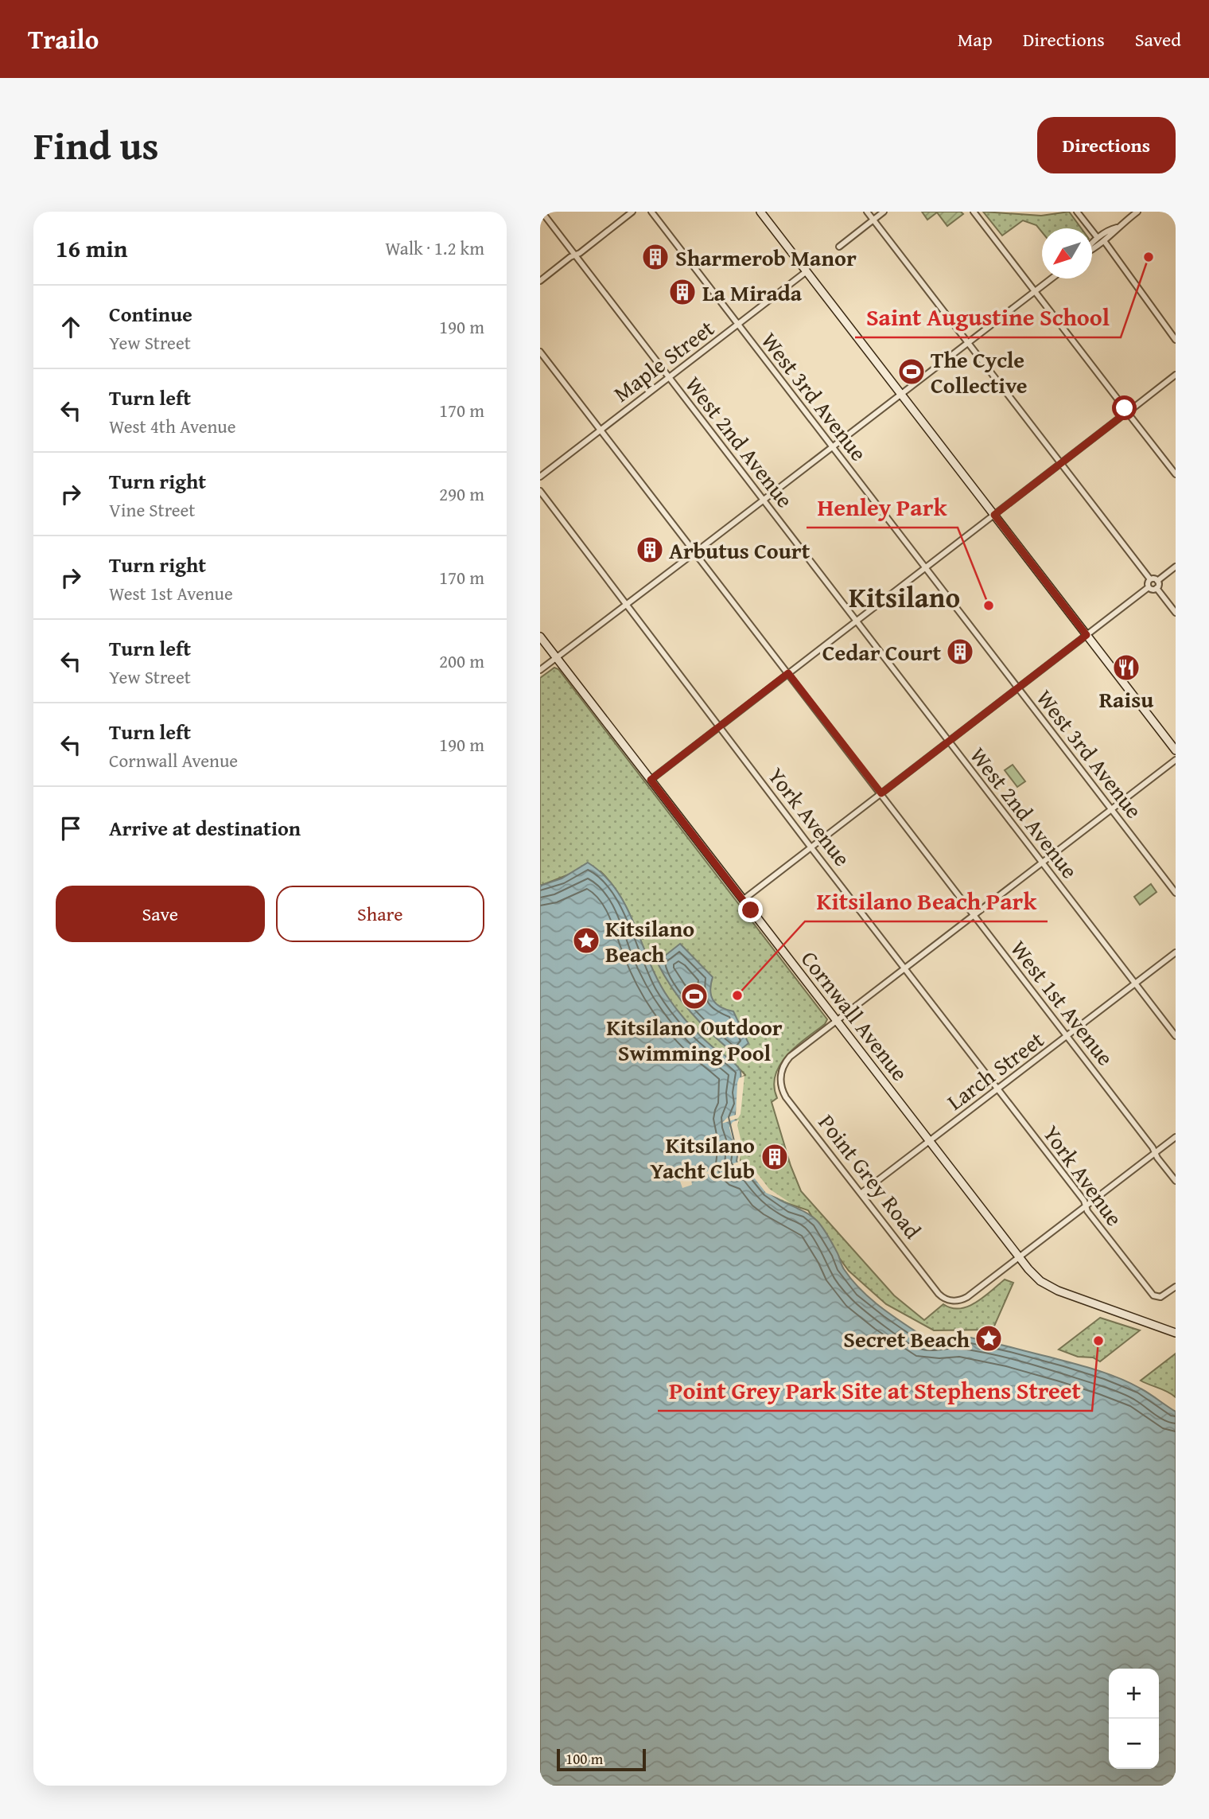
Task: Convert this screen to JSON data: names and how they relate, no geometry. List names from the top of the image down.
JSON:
{
  "streets": {
    "main road": ["Cornwall Avenue"],
    "street": [
      "Maple Street",
      "West 3rd Avenue",
      "West 2nd Avenue",
      "York Avenue",
      "West 1st Avenue",
      "Larch Street",
      "Point Grey Road"
    ]
  },
  "crossings": [
    ["Maple Street", "West 3rd Avenue"],
    ["Maple Street", "West 2nd Avenue"],
    ["Maple Street", "West 1st Avenue"],
    ["West 2nd Avenue", "Larch Street"],
    ["York Avenue", "Larch Street"],
    ["West 1st Avenue", "Larch Street"],
    ["Cornwall Avenue", "Larch Street"],
    ["Cornwall Avenue", "Point Grey Road"],
    ["Larch Street", "Point Grey Road"]
  ],
  "districts": ["Kitsilano"],
  "places": {
    "building": [
      "Sharmerob Manor",
      "La Mirada",
      "Arbutus Court",
      "Cedar Court",
      "Kitsilano Yacht Club"
    ],
    "other": [
      "Saint Augustine School",
      "Henley Park",
      "Kitsilano Beach Park",
      "Point Grey Park Site at Stephens Street"
    ],
    "sports": ["The Cycle Collective", "Kitsilano Outdoor Swimming Pool"],
    "restaurant": ["Raisu"],
    "place": ["Kitsilano Beach", "Secret Beach"]
  },
  "scale_bar": "100 m",
  "north": "bottom left",
  "page": {
    "header": "Trailo",
    "nav": ["Map", "Directions", "Saved"],
    "title": "Find us",
    "buttons": [
      "Directions",
      ["Save", "Share"]
    ],
    "heading": ["16 min", "Walk · 1.2 km"],
    "list": [
      ["Continue", "Yew Street", "190 m"],
      ["Turn left", "West 4th Avenue", "170 m"],
      ["Turn right", "Vine Street", "290 m"],
      ["Turn right", "West 1st Avenue", "170 m"],
      ["Turn left", "Yew Street", "200 m"],
      ["Turn left", "Cornwall Avenue", "190 m"],
      "Arrive at destination"
    ],
    "map_buttons": ["+", "−"],
    "scale": "100 m"
  }
}
